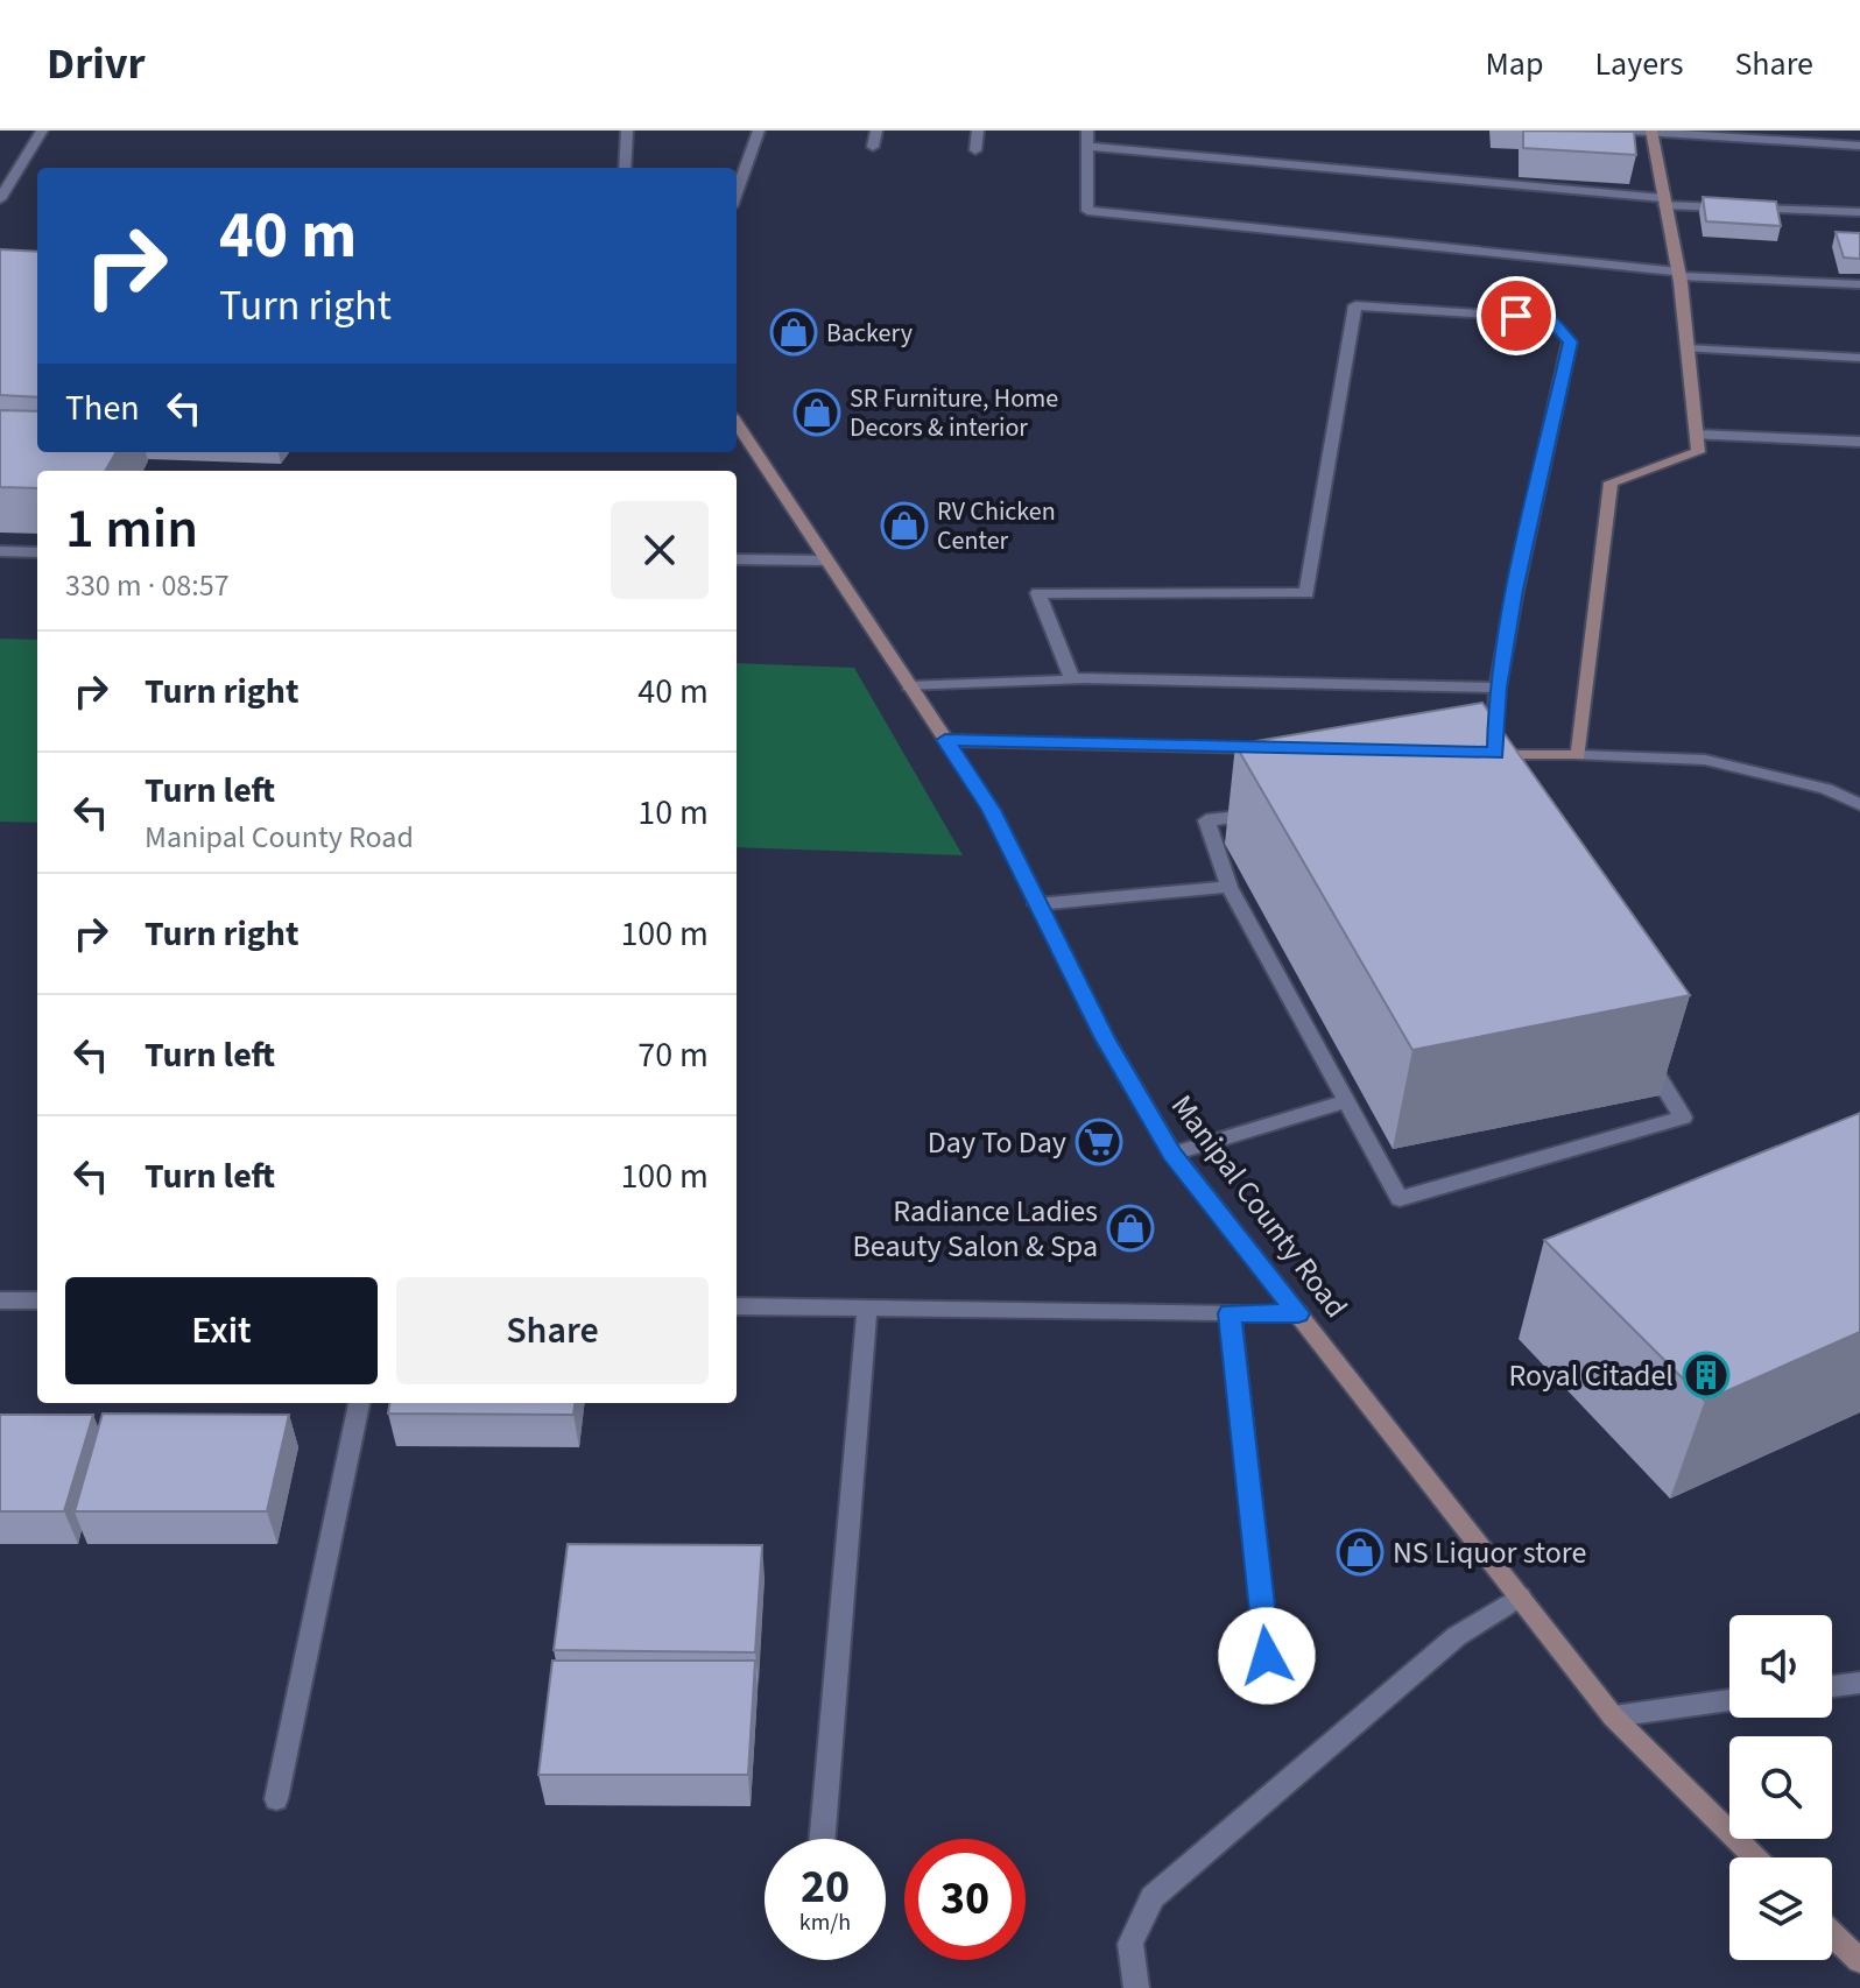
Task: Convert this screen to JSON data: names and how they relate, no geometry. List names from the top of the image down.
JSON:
{
  "streets": {
    "main road": ["Manipal County Road"]
  },
  "places": {
    "shop": [
      "Backery",
      "SR Furniture, Home Decors & interior",
      "RV Chicken Center",
      "Radiance Ladies Beauty Salon & Spa",
      "NS Liquor store"
    ],
    "supermarket": ["Day To Day"],
    "building": ["Royal Citadel"]
  },
  "page": {
    "header": "Drivr",
    "nav": ["Map", "Layers", "Share"],
    "turn": ["40 m", "Turn right"],
    "then": "Then",
    "heading": ["1 min", "330 m · 08:57"],
    "list": [
      {
        "name": "Turn right",
        "value": "40 m"
      },
      {
        "name": "Turn left",
        "note": "Manipal County Road",
        "value": "10 m"
      },
      {
        "name": "Turn right",
        "value": "100 m"
      },
      {
        "name": "Turn left",
        "value": "70 m"
      },
      {
        "name": "Turn left",
        "value": "100 m"
      }
    ],
    "buttons": ["Exit", "Share"],
    "speed": "20 km/h",
    "limit": "30"
  }
}
